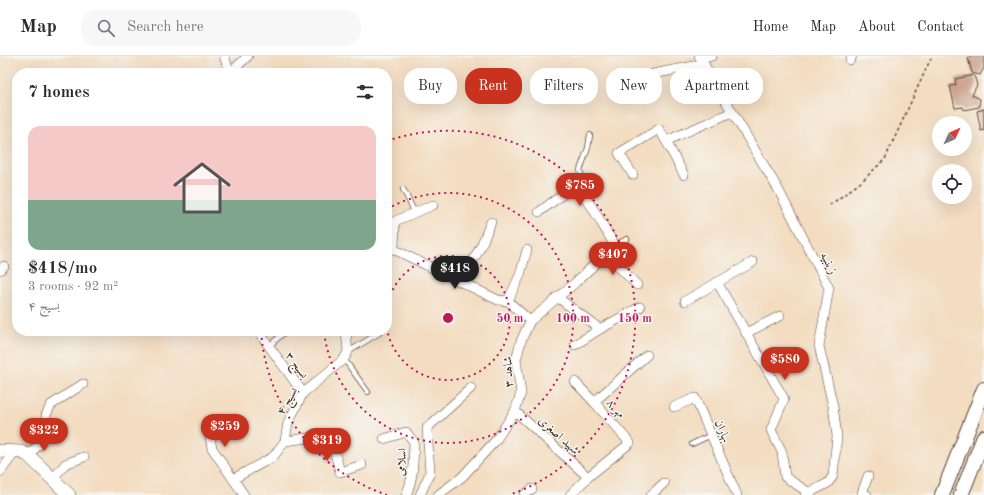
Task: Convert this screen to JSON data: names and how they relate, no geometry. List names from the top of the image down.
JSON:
{
  "streets": {
    "street": [
      "زینبیه",
      "بسیج ۳",
      "شاهد ۳",
      "بسیج ۴",
      "مهر ۸",
      "بهاران",
      "شهید اصغری",
      "اسلامی"
    ]
  },
  "crossings": [
    ["بسیج ۳", "بسیج ۴"],
    ["شاهد ۳", "شهید اصغری"],
    ["مهر ۸", "شهید اصغری"]
  ],
  "north": "top right",
  "page": {
    "header": "Map",
    "search": "Search here",
    "nav": [
      "Home",
      "Map",
      "About",
      "Contact"
    ],
    "chip": [
      "Buy",
      "Rent",
      "Filters",
      "New",
      "Apartment"
    ],
    "heading": "7 homes",
    "list": [
      {
        "name": "$418/mo",
        "note": "3 rooms · 92 m² · بسیج ۴"
      }
    ],
    "price": [
      "$785",
      "$407",
      "$418",
      "$580",
      "$259",
      "$322",
      "$319"
    ]
  },
  "rings": ["50 m", "100 m", "150 m"]
}
